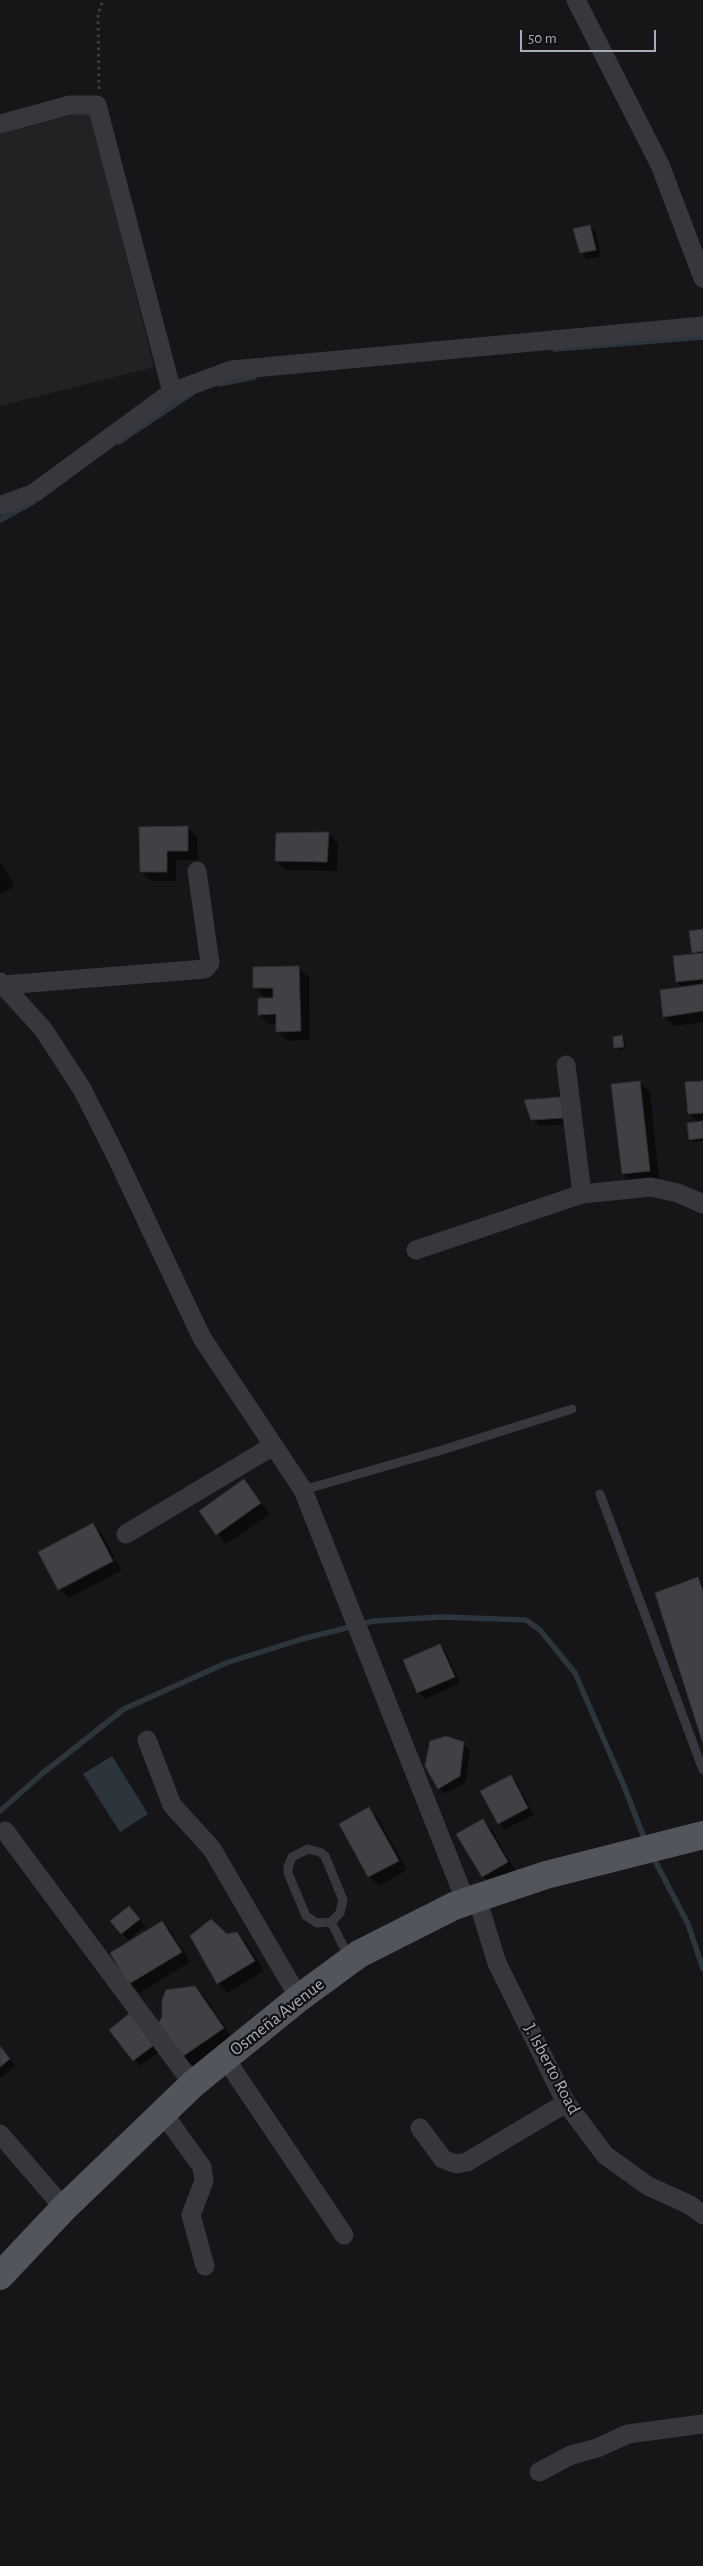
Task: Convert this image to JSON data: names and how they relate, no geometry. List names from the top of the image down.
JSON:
{
  "streets": {
    "main road": ["Osmeña Avenue"],
    "street": ["J. Isberto Road"]
  },
  "crossings": [
    ["Osmeña Avenue", "J. Isberto Road"]
  ],
  "scale_bar": "50 m"
}
